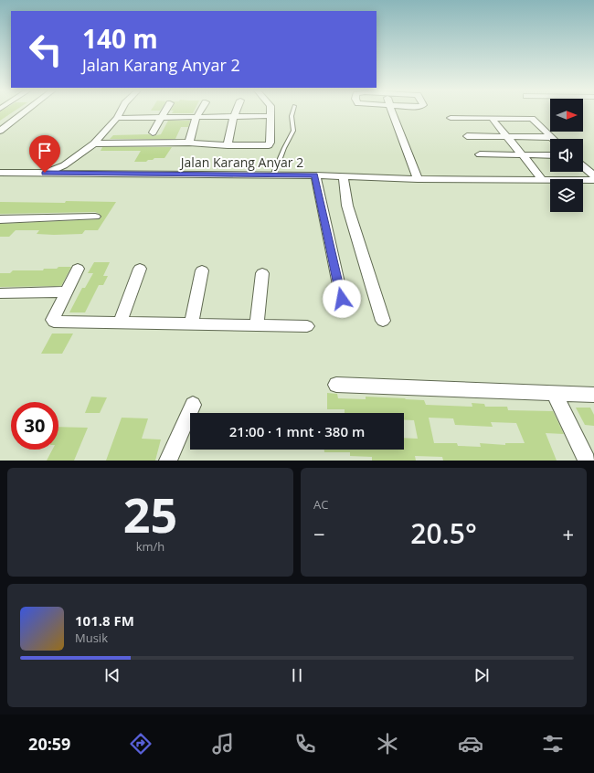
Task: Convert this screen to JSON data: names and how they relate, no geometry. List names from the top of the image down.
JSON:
{
  "streets": {
    "street": ["Jalan Karang Anyar 2"]
  },
  "north": "right",
  "page": {
    "turn": ["140 m", "Jalan Karang Anyar 2"],
    "limit": "30",
    "trip": "21:00 · 1 mnt · 380 m",
    "tile": [
      ["25", "km/h"],
      "AC"
    ],
    "heat": ["−", "20.5°", "+"],
    "song": ["101.8 FM", "Musik"],
    "tabs": "20:59"
  }
}
